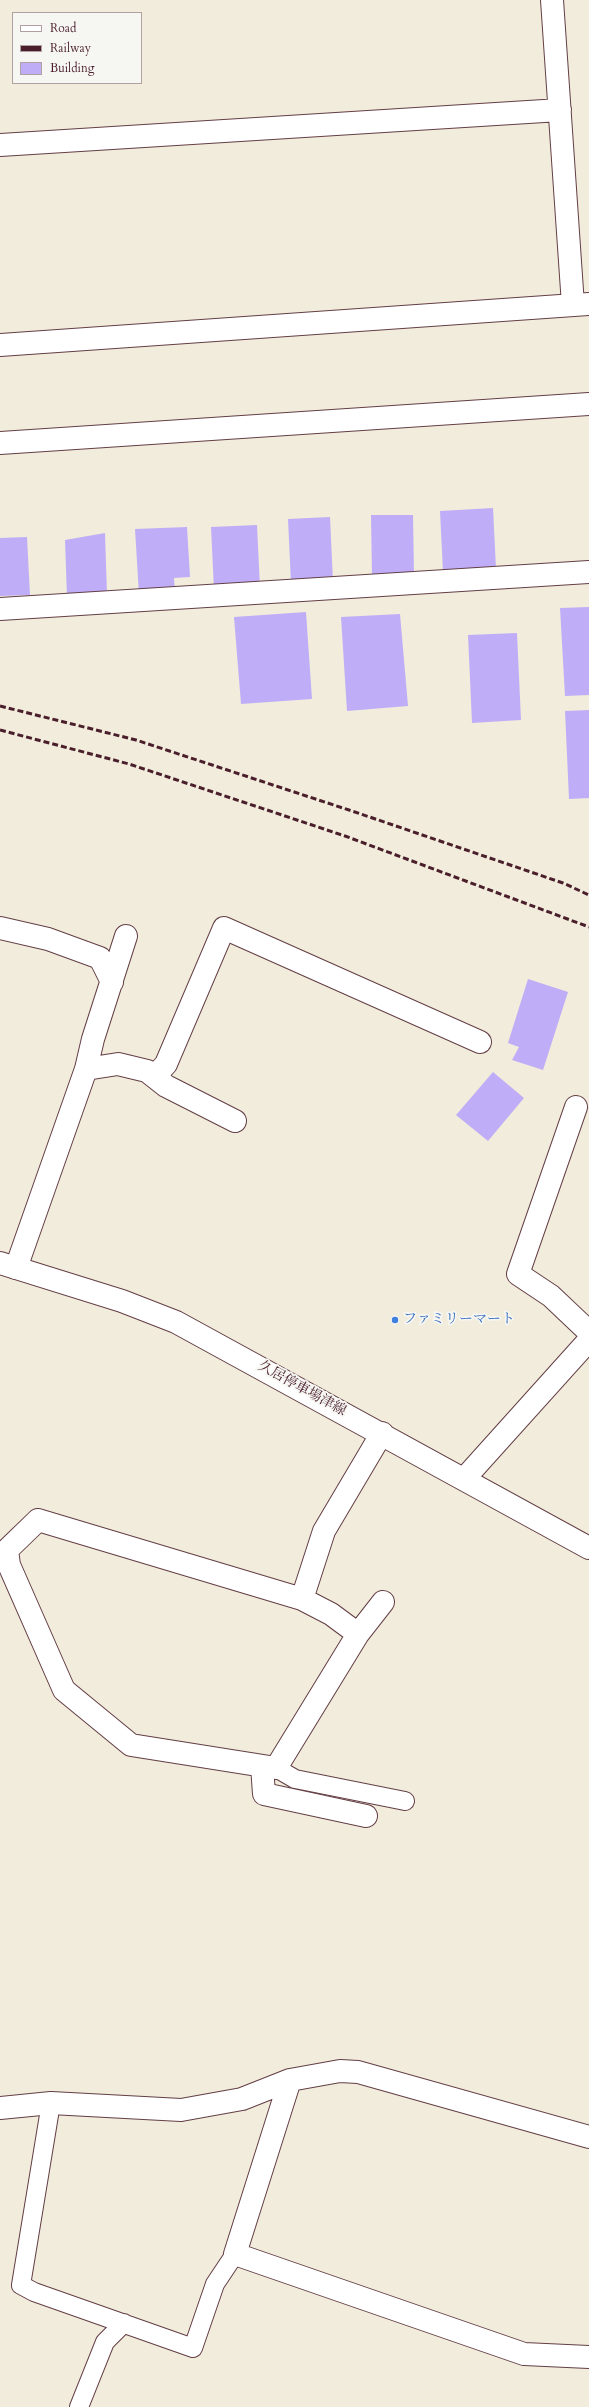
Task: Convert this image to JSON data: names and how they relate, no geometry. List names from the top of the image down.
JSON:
{
  "streets": {
    "street": ["久居停車場津線"]
  },
  "places": ["ファミリーマート"],
  "legend": ["Road", "Railway", "Building"]
}
